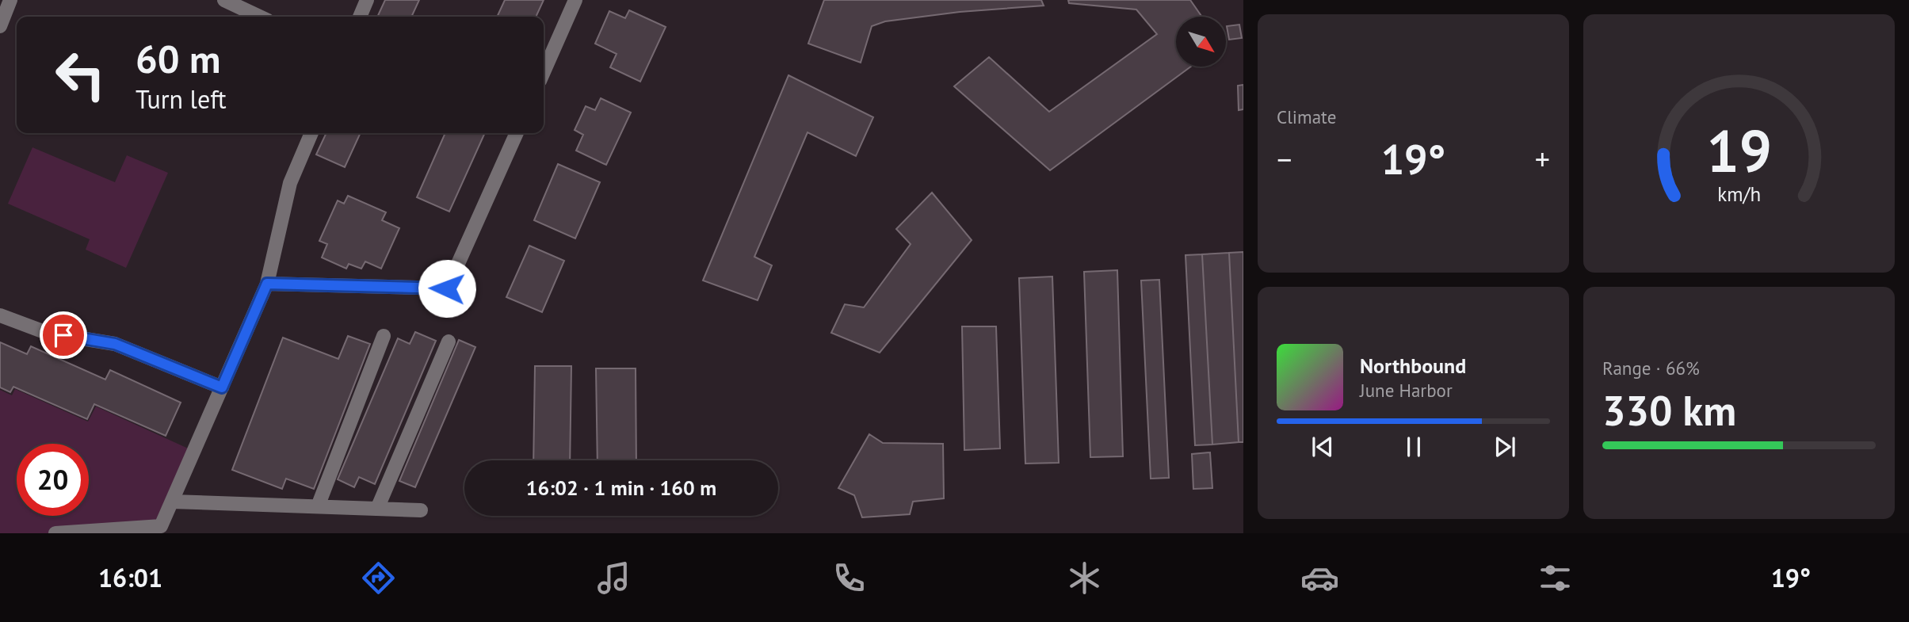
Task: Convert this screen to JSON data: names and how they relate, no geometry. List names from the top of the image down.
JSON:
{
  "north": "bottom right",
  "page": {
    "tile": [
      "Climate",
      ["Range · 66%", "330 km"]
    ],
    "turn": ["60 m", "Turn left"],
    "heat": ["−", "19°", "+"],
    "song": ["Northbound", "June Harbor"],
    "limit": "20",
    "trip": "16:02 · 1 min · 160 m",
    "tabs": ["16:01", "19°"],
    "gauge": ["19", "km/h"]
  }
}
